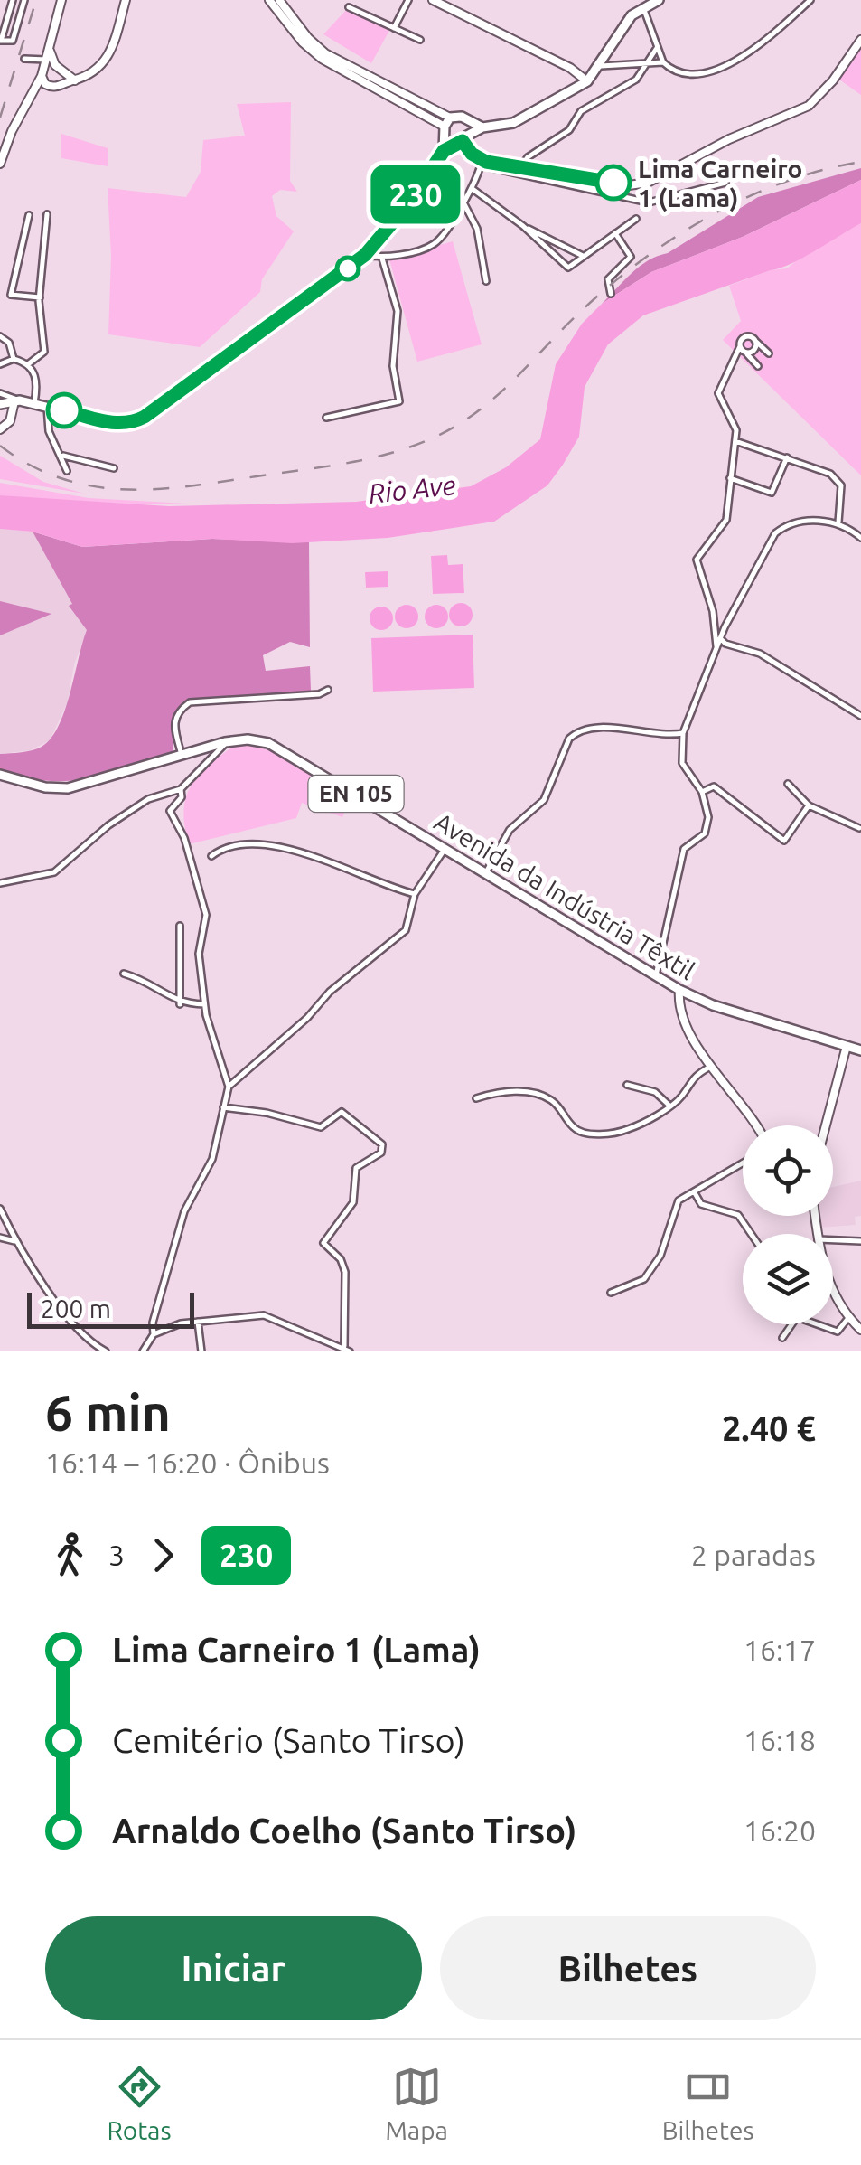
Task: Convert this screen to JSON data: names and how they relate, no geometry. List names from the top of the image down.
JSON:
{
  "streets": {
    "main road": ["EN 105", "Avenida da Indústria Têxtil"]
  },
  "water": ["Rio Ave"],
  "places": ["Lima Carneiro 1 (Lama)"],
  "lines": ["bus line 230"],
  "scale_bar": "200 m",
  "page": {
    "on_map": "230",
    "scale": "200 m",
    "heading": ["6 min", "16:14 – 16:20 · Ônibus", "2.40 €"],
    "legs": ["3", "230", "2 paradas"],
    "list": [
      {
        "name": "Lima Carneiro 1 (Lama)",
        "value": "16:17"
      },
      {
        "name": "Cemitério (Santo Tirso)",
        "value": "16:18"
      },
      {
        "name": "Arnaldo Coelho (Santo Tirso)",
        "value": "16:20"
      }
    ],
    "buttons": ["Iniciar", "Bilhetes"],
    "tabs": ["Rotas", "Mapa", "Bilhetes"]
  }
}
